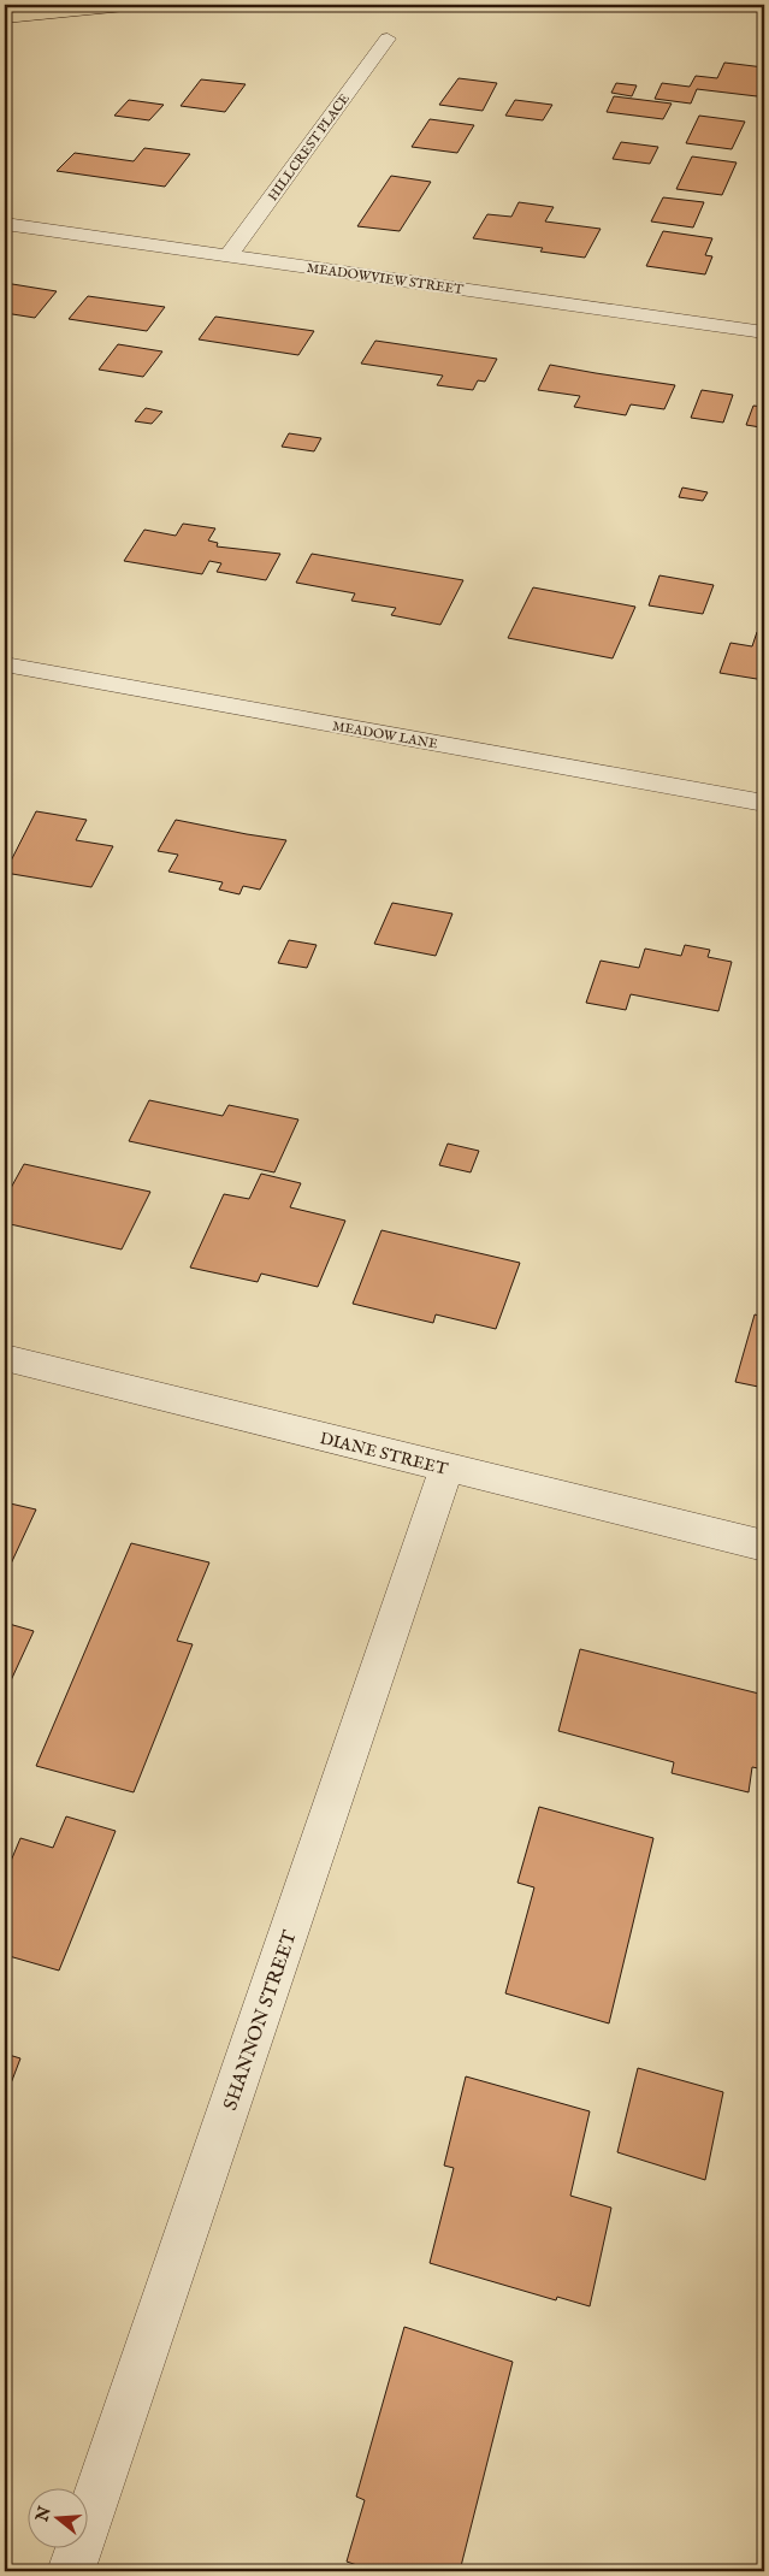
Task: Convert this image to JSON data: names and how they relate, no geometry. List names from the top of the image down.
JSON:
{
  "streets": {
    "street": [
      "HILLCREST PLACE",
      "MEADOWVIEW STREET",
      "MEADOW LANE",
      "DIANE STREET",
      "SHANNON STREET"
    ]
  },
  "crossings": [
    ["HILLCREST PLACE", "MEADOWVIEW STREET"],
    ["DIANE STREET", "SHANNON STREET"]
  ],
  "north": "left"
}
